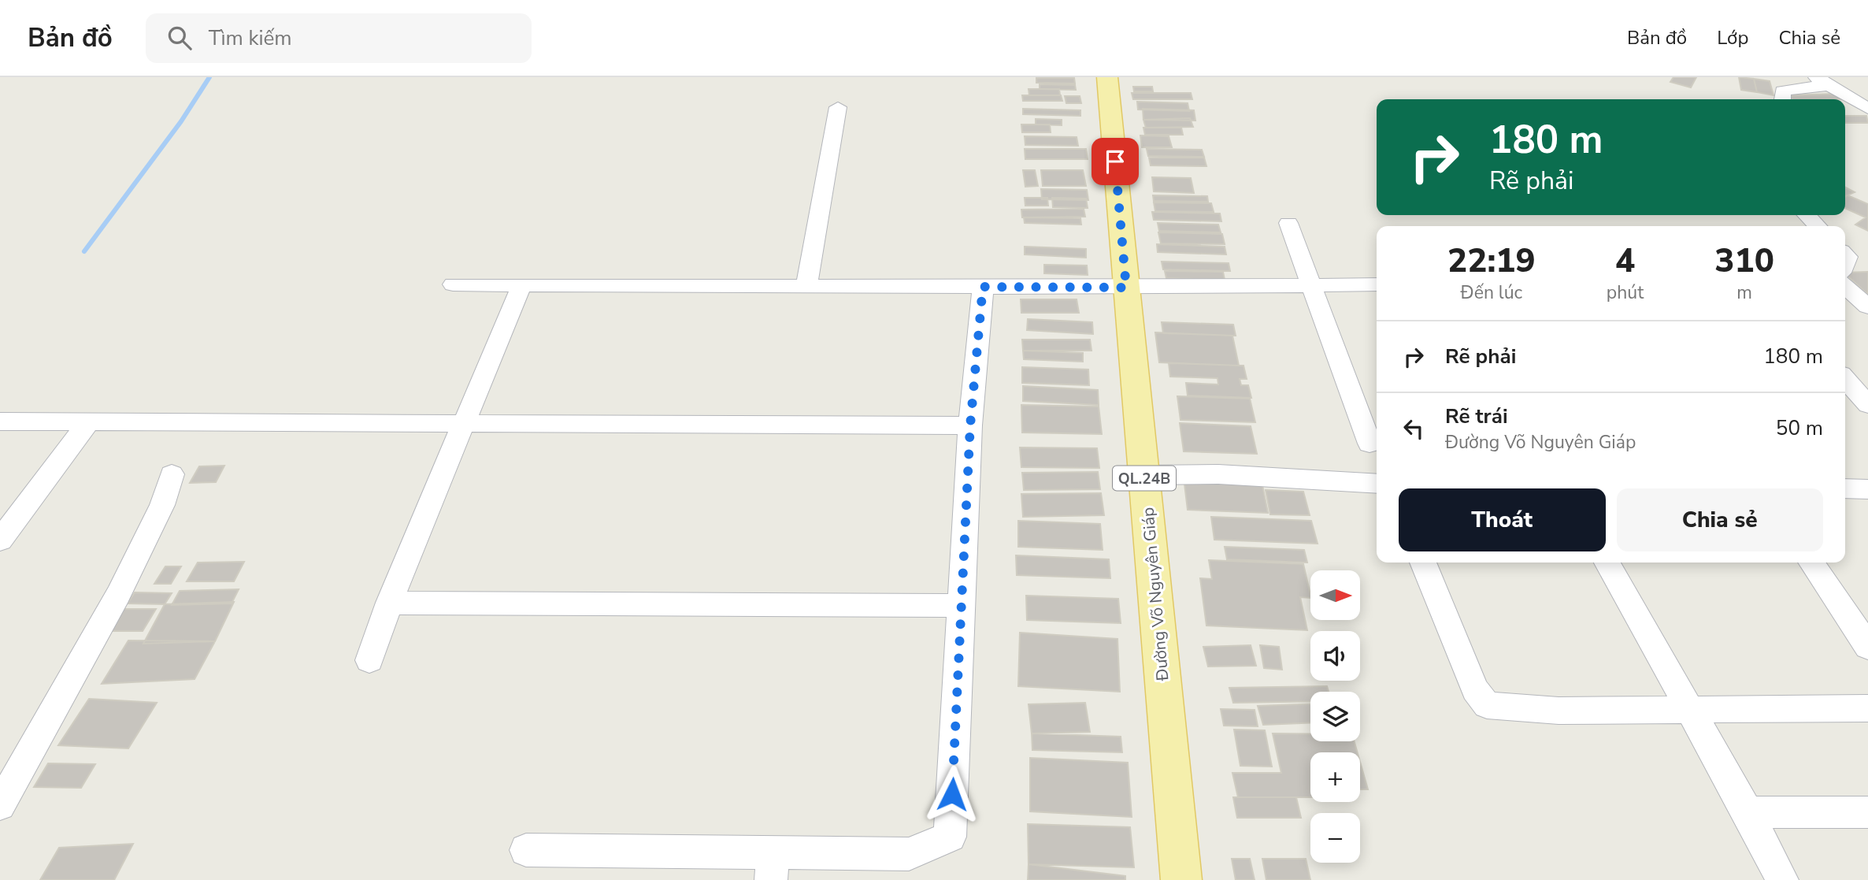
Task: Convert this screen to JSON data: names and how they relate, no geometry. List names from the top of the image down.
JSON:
{
  "streets": {
    "main road": ["QL.24B", "Đường Võ Nguyên Giáp"]
  },
  "north": "right",
  "page": {
    "header": "Bản đồ",
    "search": "Tìm kiếm",
    "nav": ["Bản đồ", "Lớp", "Chia sẻ"],
    "turn": ["180 m", "Rẽ phải"],
    "eta": [
      "22:19",
      "Đến lúc",
      "4",
      "phút",
      "310",
      "m"
    ],
    "list": [
      {
        "name": "Rẽ phải",
        "value": "180 m"
      },
      {
        "name": "Rẽ trái",
        "note": "Đường Võ Nguyên Giáp",
        "value": "50 m"
      }
    ],
    "buttons": ["Thoát", "Chia sẻ"],
    "map_buttons": ["+", "−"]
  }
}
